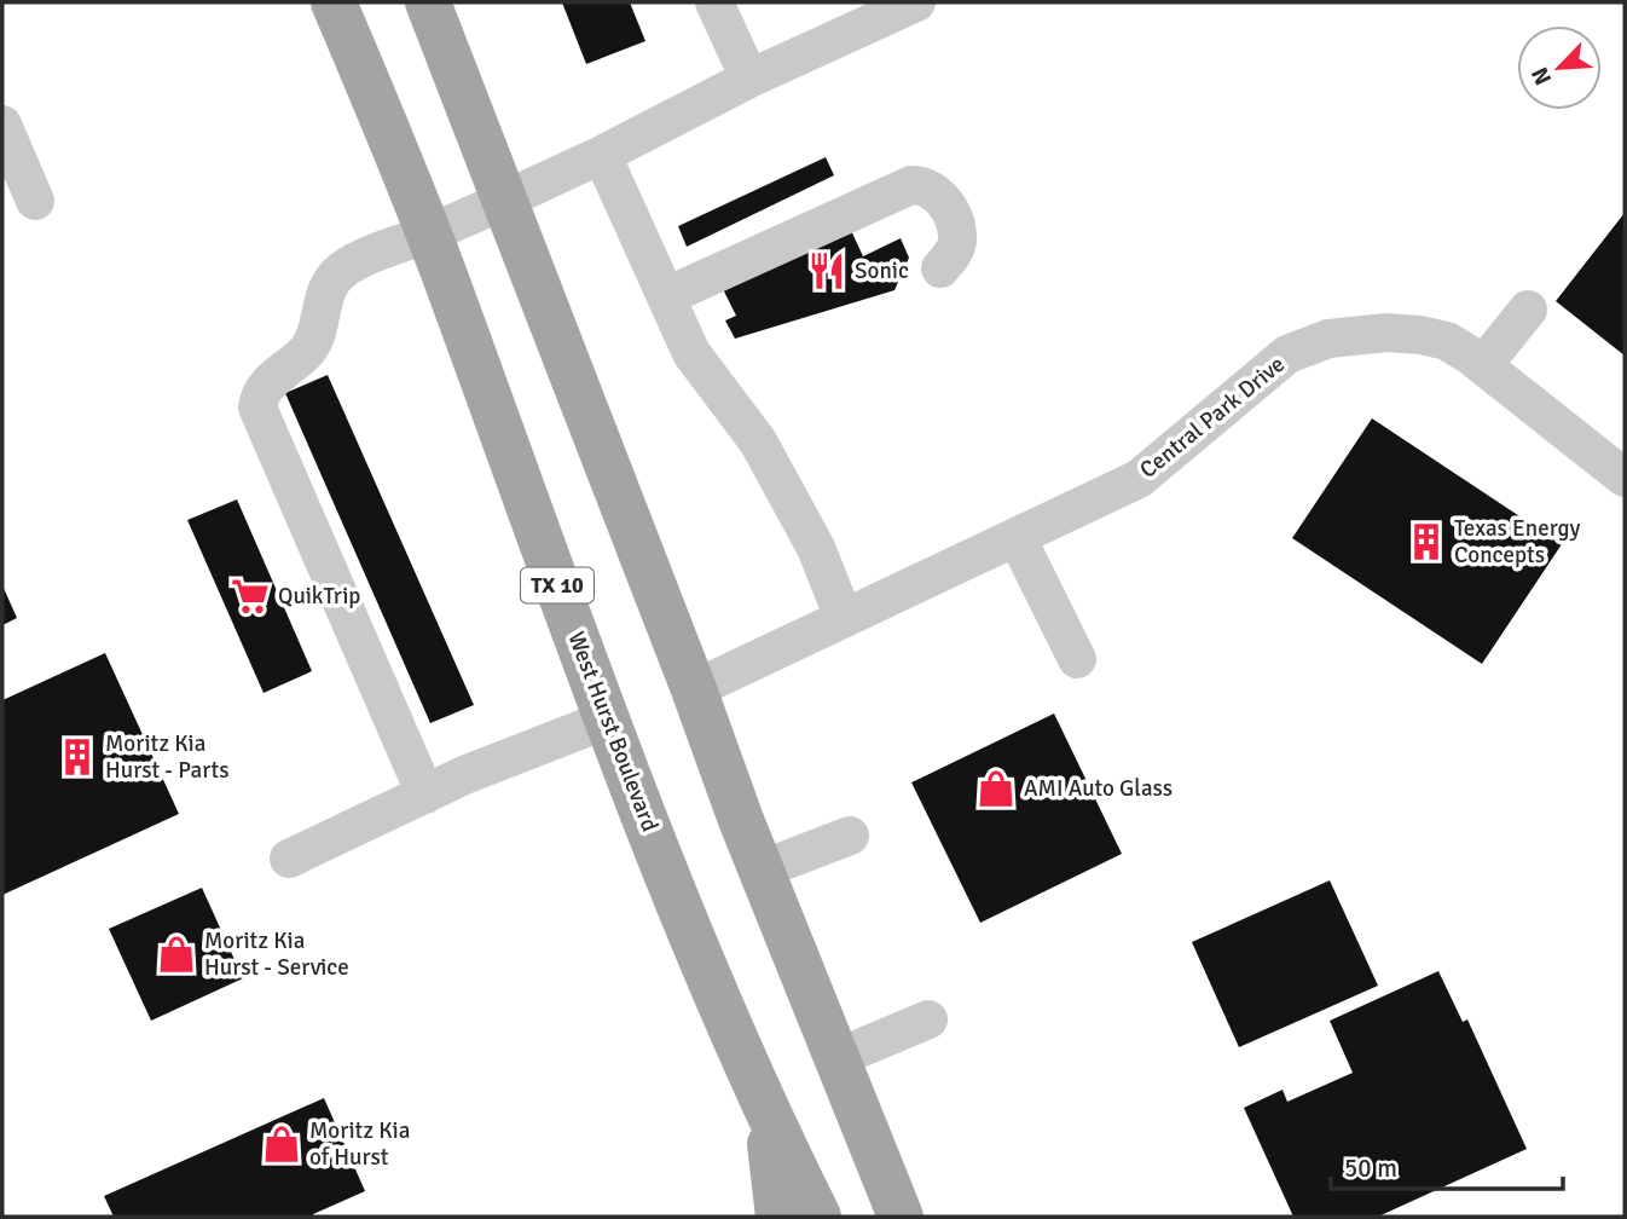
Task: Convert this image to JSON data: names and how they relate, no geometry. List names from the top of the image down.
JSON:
{
  "streets": {
    "main road": ["TX 10", "West Hurst Boulevard"],
    "street": ["Central Park Drive"]
  },
  "places": {
    "restaurant": ["Sonic"],
    "building": ["Texas Energy Concepts", "Moritz Kia Hurst - Parts"],
    "supermarket": ["QuikTrip"],
    "shop": ["AMI Auto Glass", "Moritz Kia Hurst - Service", "Moritz Kia of Hurst"]
  },
  "scale_bar": "50 m",
  "north": "bottom left"
}
